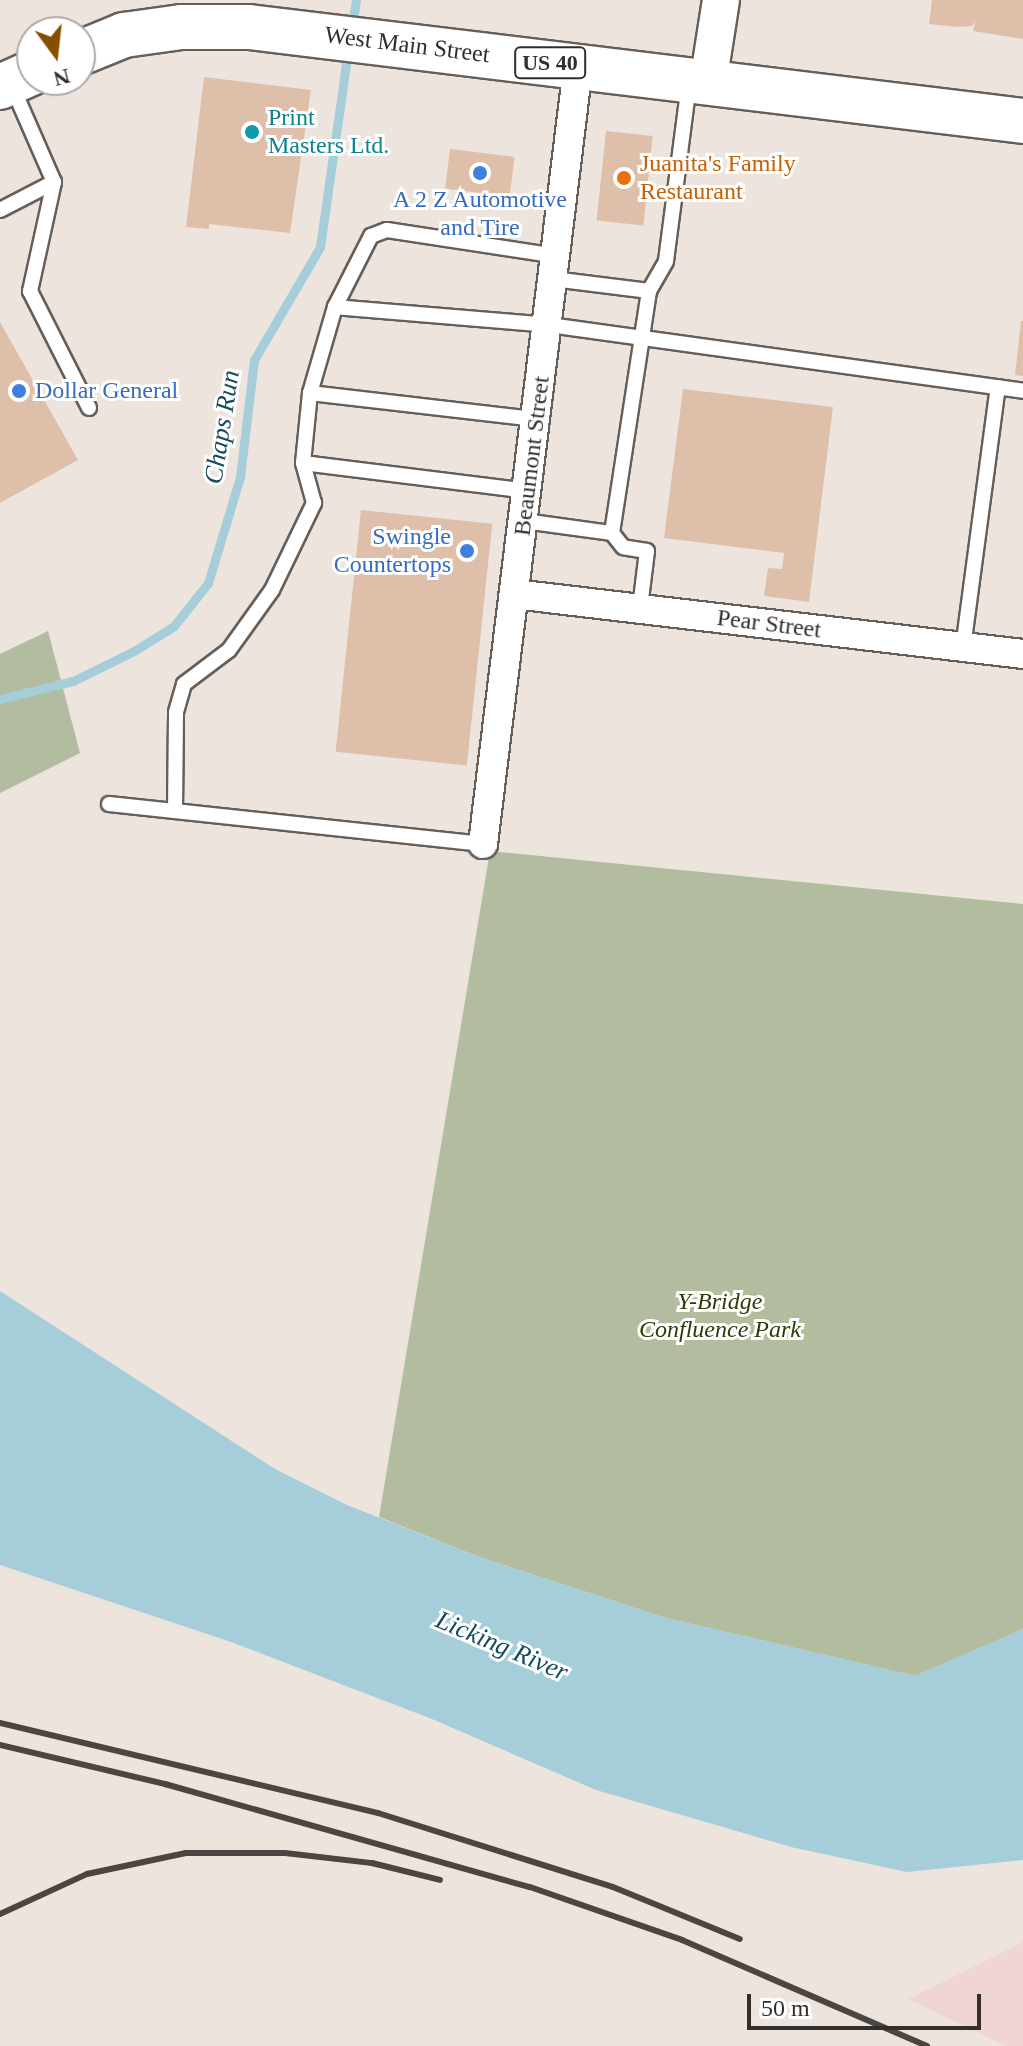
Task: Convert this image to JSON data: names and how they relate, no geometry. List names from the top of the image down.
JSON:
{
  "streets": {
    "main road": ["West Main Street", "US 40"],
    "street": ["Beaumont Street", "Pear Street"]
  },
  "crossings": [
    ["West Main Street", "Beaumont Street"],
    ["Beaumont Street", "Pear Street"]
  ],
  "water": ["Chaps Run", "Licking River"],
  "parks": ["Y-Bridge Confluence Park"],
  "places": [
    "Print Masters Ltd.",
    "A 2 Z Automotive and Tire",
    "Juanita's Family Restaurant",
    "Dollar General",
    "Swingle Countertops"
  ],
  "scale_bar": "50 m",
  "north": "bottom"
}
